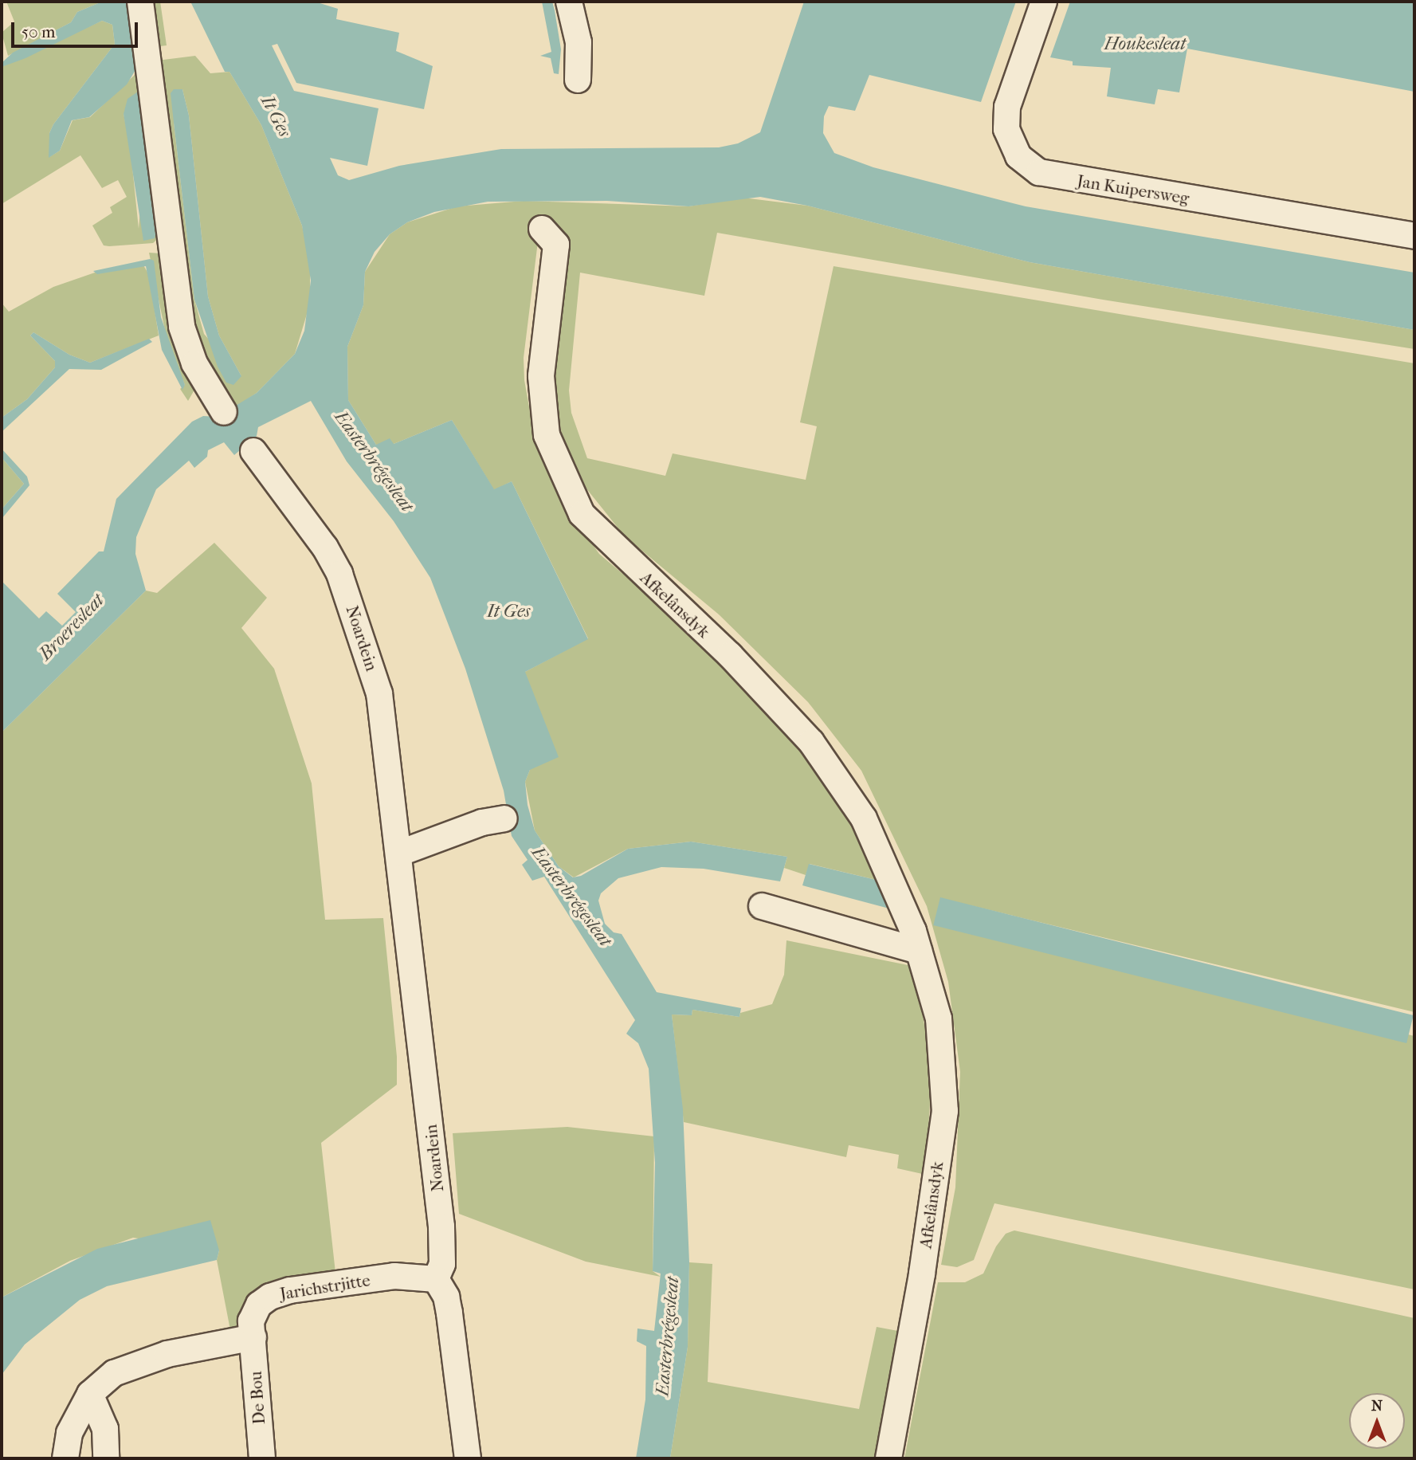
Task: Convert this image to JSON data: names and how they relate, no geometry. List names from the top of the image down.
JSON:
{
  "streets": {
    "street": [
      "Jan Kuipersweg",
      "Afkelânsdyk",
      "Noardein",
      "Jarichstrjitte",
      "De Bou"
    ]
  },
  "crossings": [
    ["Noardein", "Jarichstrjitte"],
    ["Jarichstrjitte", "De Bou"]
  ],
  "water": [
    "Houkesleat",
    "It Ges",
    "Easterbrégesleat",
    "Broeresleat"
  ],
  "scale_bar": "50 m",
  "north": "top"
}
